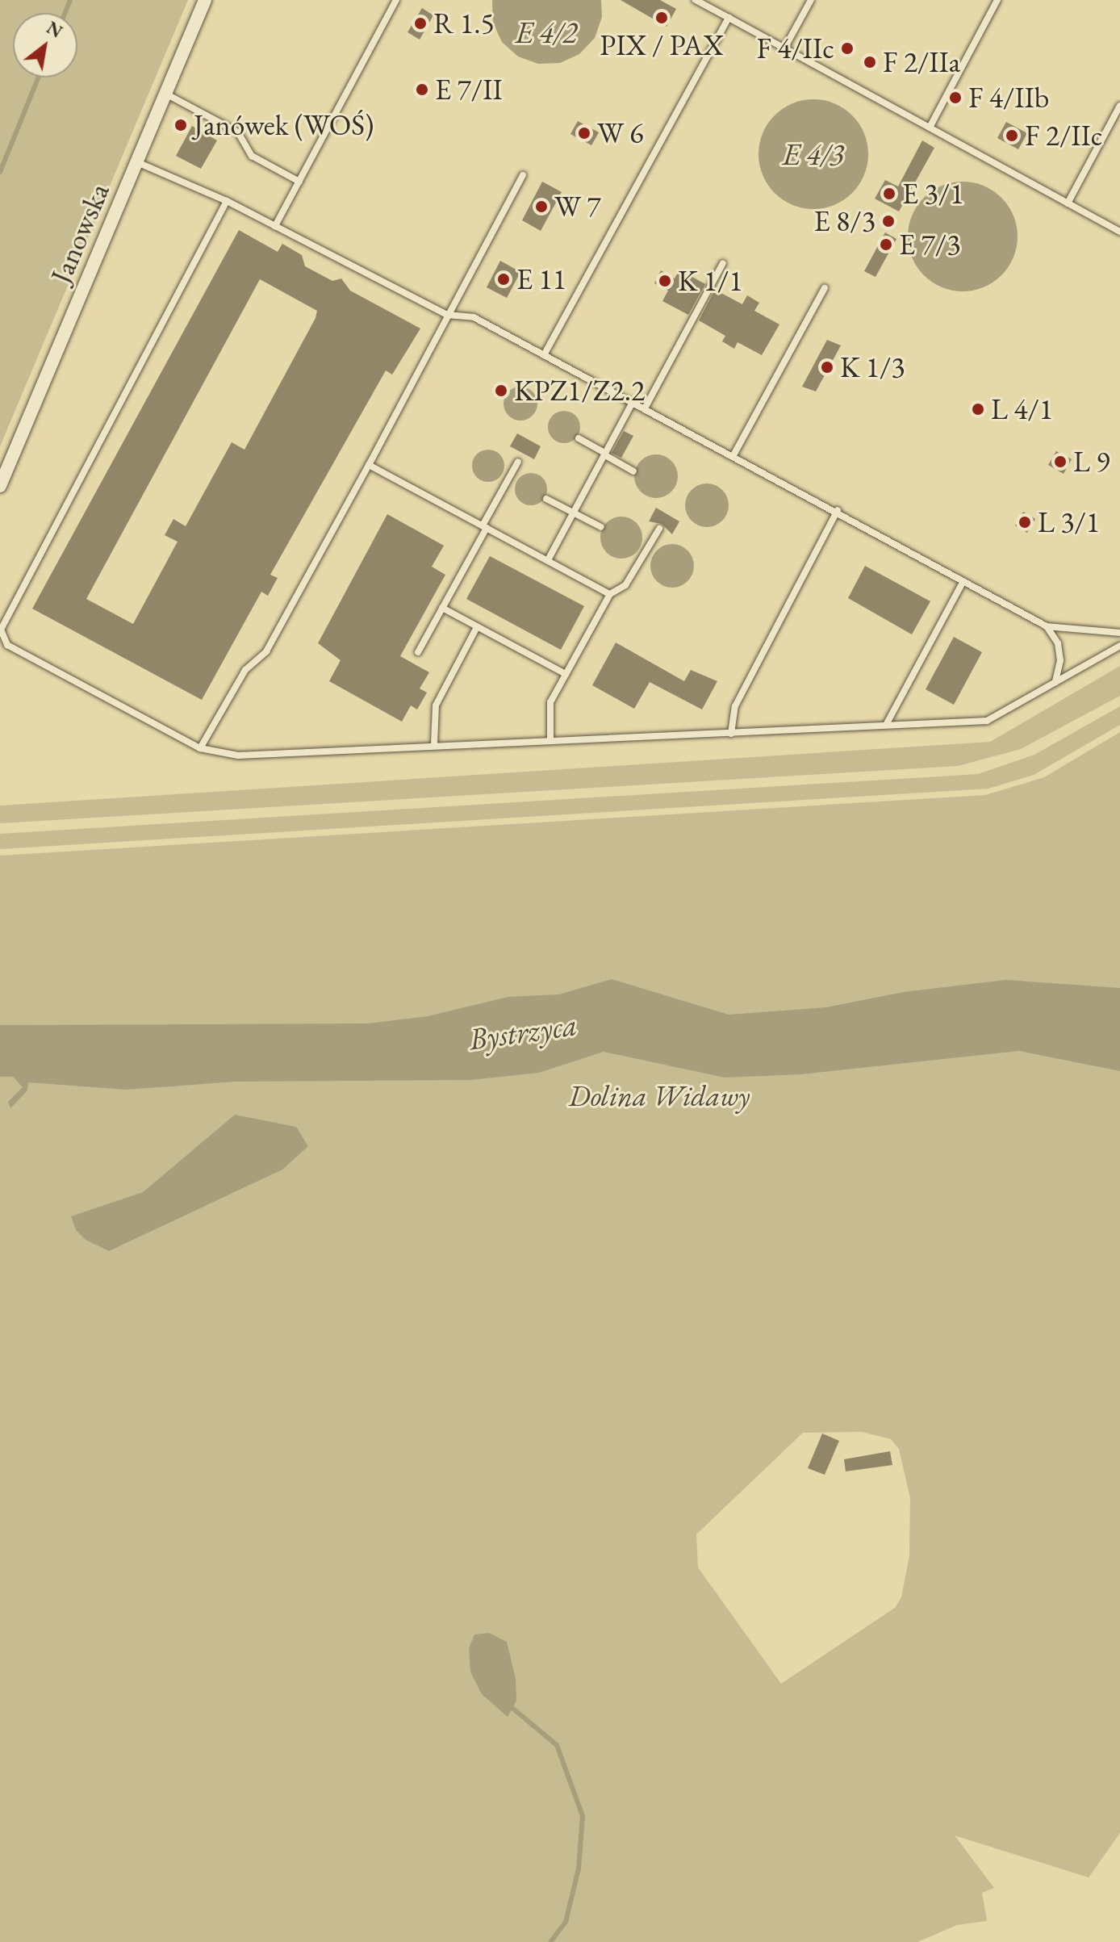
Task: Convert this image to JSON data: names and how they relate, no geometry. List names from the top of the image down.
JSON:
{
  "streets": {
    "street": ["Janowska"]
  },
  "water": ["E 4/2", "E 4/3", "Bystrzyca"],
  "parks": ["Dolina Widawy"],
  "places": [
    "PIX / PAX",
    "R 1.5",
    "F 4/IIc",
    "F 2/IIa",
    "E 7/II",
    "F 4/IIb",
    "Janówek (WOŚ)",
    "W 6",
    "F 2/IIc",
    "E 3/1",
    "W 7",
    "E 8/3",
    "E 7/3",
    "E 11",
    "K 1/1",
    "K 1/3",
    "KPZ1/Z2.2",
    "L 4/1",
    "L 9",
    "L 3/1"
  ],
  "north": "top right"
}
